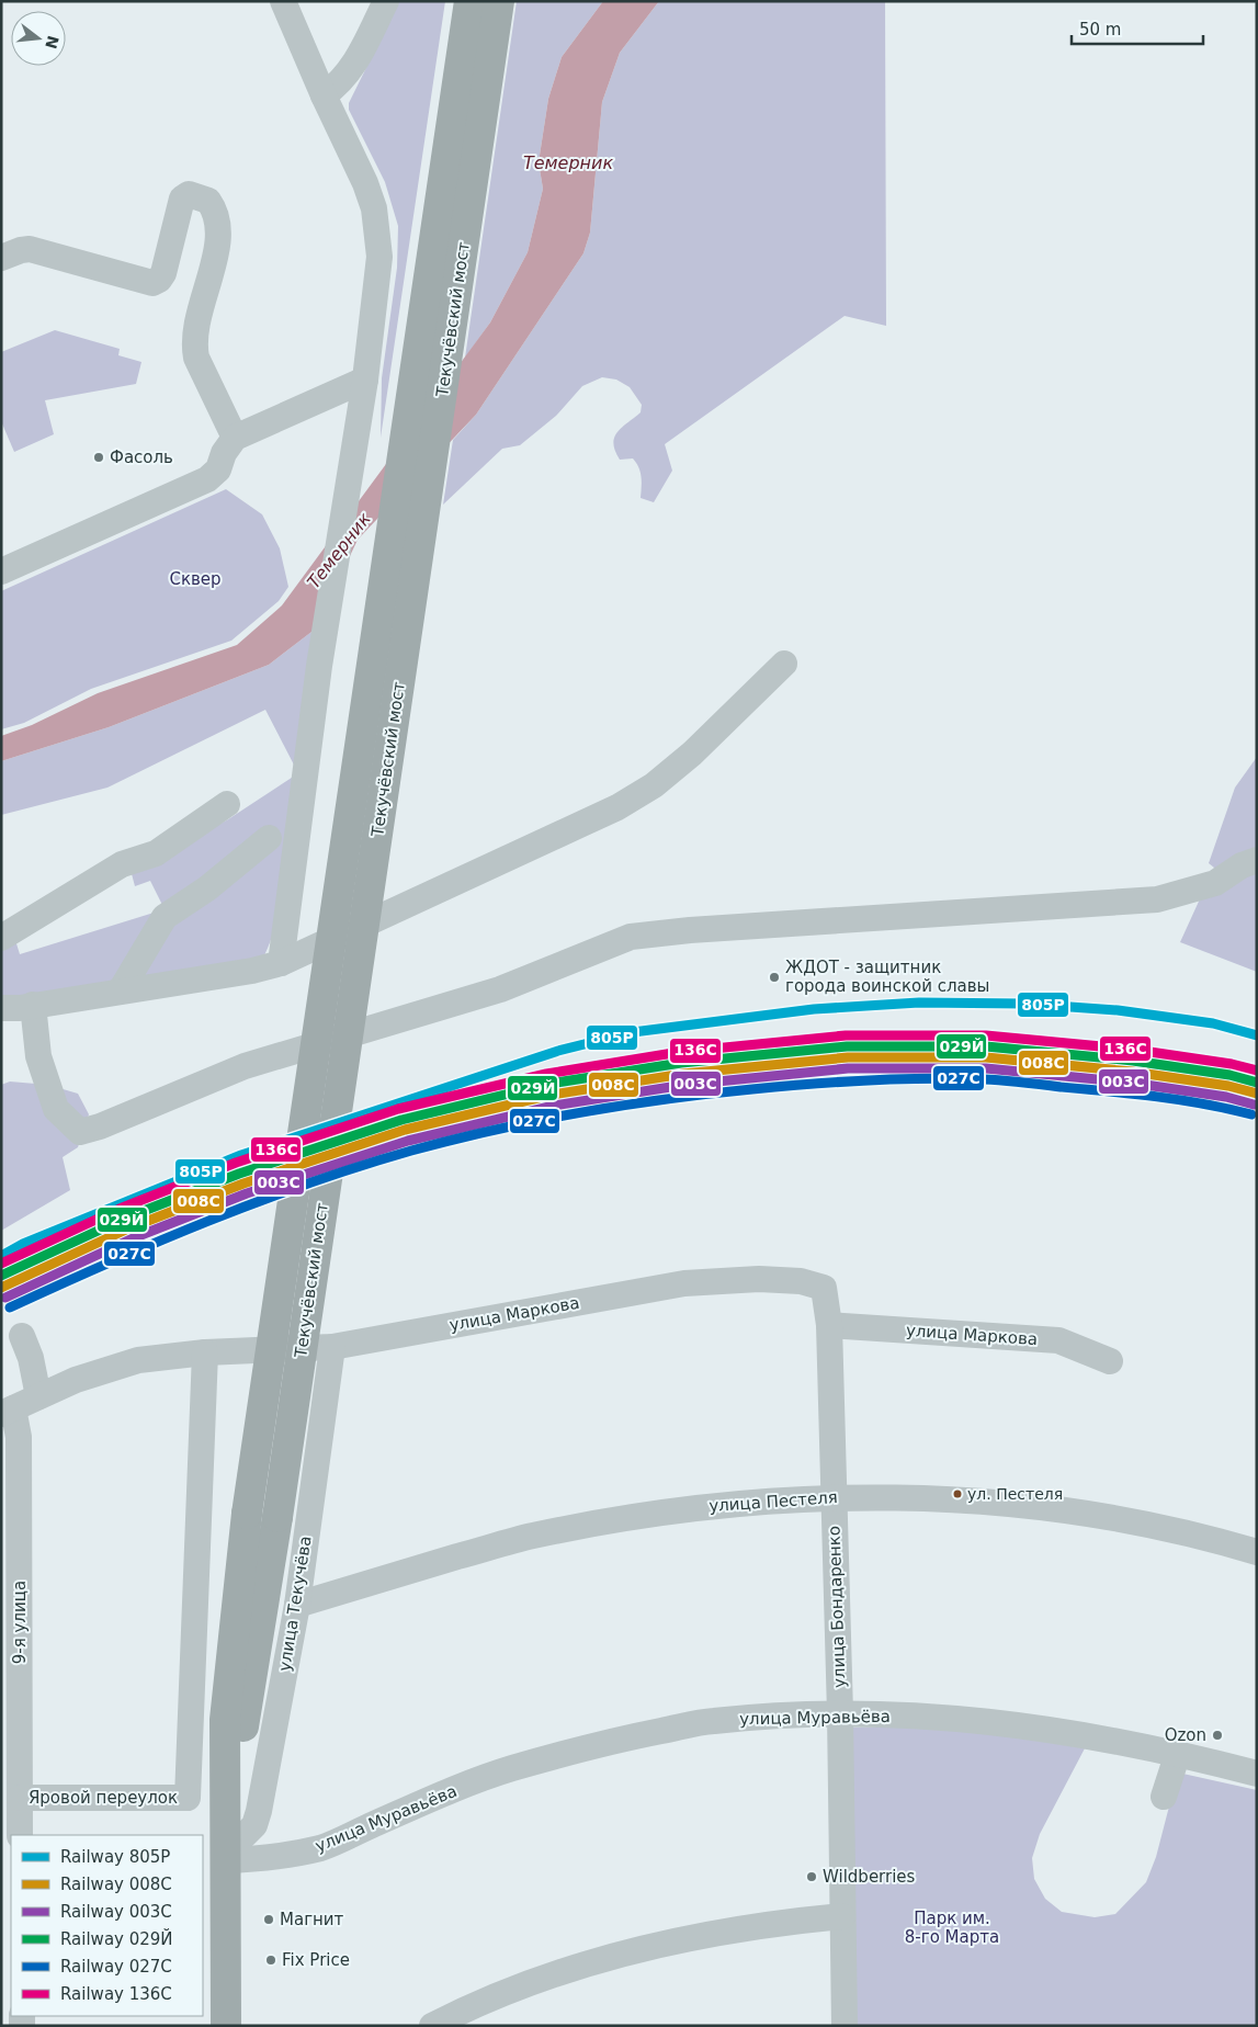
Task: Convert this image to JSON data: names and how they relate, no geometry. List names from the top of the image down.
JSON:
{
  "streets": {
    "main road": ["Текучёвский мост", "улица Текучёва"],
    "street": [
      "улица Маркова",
      "улица Пестеля",
      "улица Бондаренко",
      "9-я улица",
      "улица Муравьёва",
      "Яровой переулок"
    ]
  },
  "crossings": [
    ["Текучёвский мост", "улица Текучёва"],
    ["Текучёвский мост", "улица Муравьёва"],
    ["улица Маркова", "улица Текучёва"],
    ["улица Маркова", "улица Бондаренко"],
    ["улица Маркова", "9-я улица"],
    ["улица Маркова", "Яровой переулок"],
    ["улица Пестеля", "улица Текучёва"],
    ["улица Пестеля", "улица Бондаренко"],
    ["улица Текучёва", "улица Муравьёва"],
    ["улица Бондаренко", "улица Муравьёва"],
    ["9-я улица", "Яровой переулок"]
  ],
  "water": ["Темерник"],
  "parks": ["Сквер", "Парк им. 8-го Марта"],
  "places": [
    "Фасоль",
    "ЖДОТ - защитник города воинской славы",
    "ул. Пестеля",
    "Ozon",
    "Wildberries",
    "Магнит",
    "Fix Price"
  ],
  "lines": [
    "rail line 805Р",
    "rail line 136С",
    "rail line 029Й",
    "rail line 008С",
    "rail line 003С",
    "rail line 027С"
  ],
  "legend": [
    "Railway 805Р",
    "Railway 008С",
    "Railway 003С",
    "Railway 029Й",
    "Railway 027С",
    "Railway 136С"
  ],
  "scale_bar": "50 m",
  "north": "right"
}
